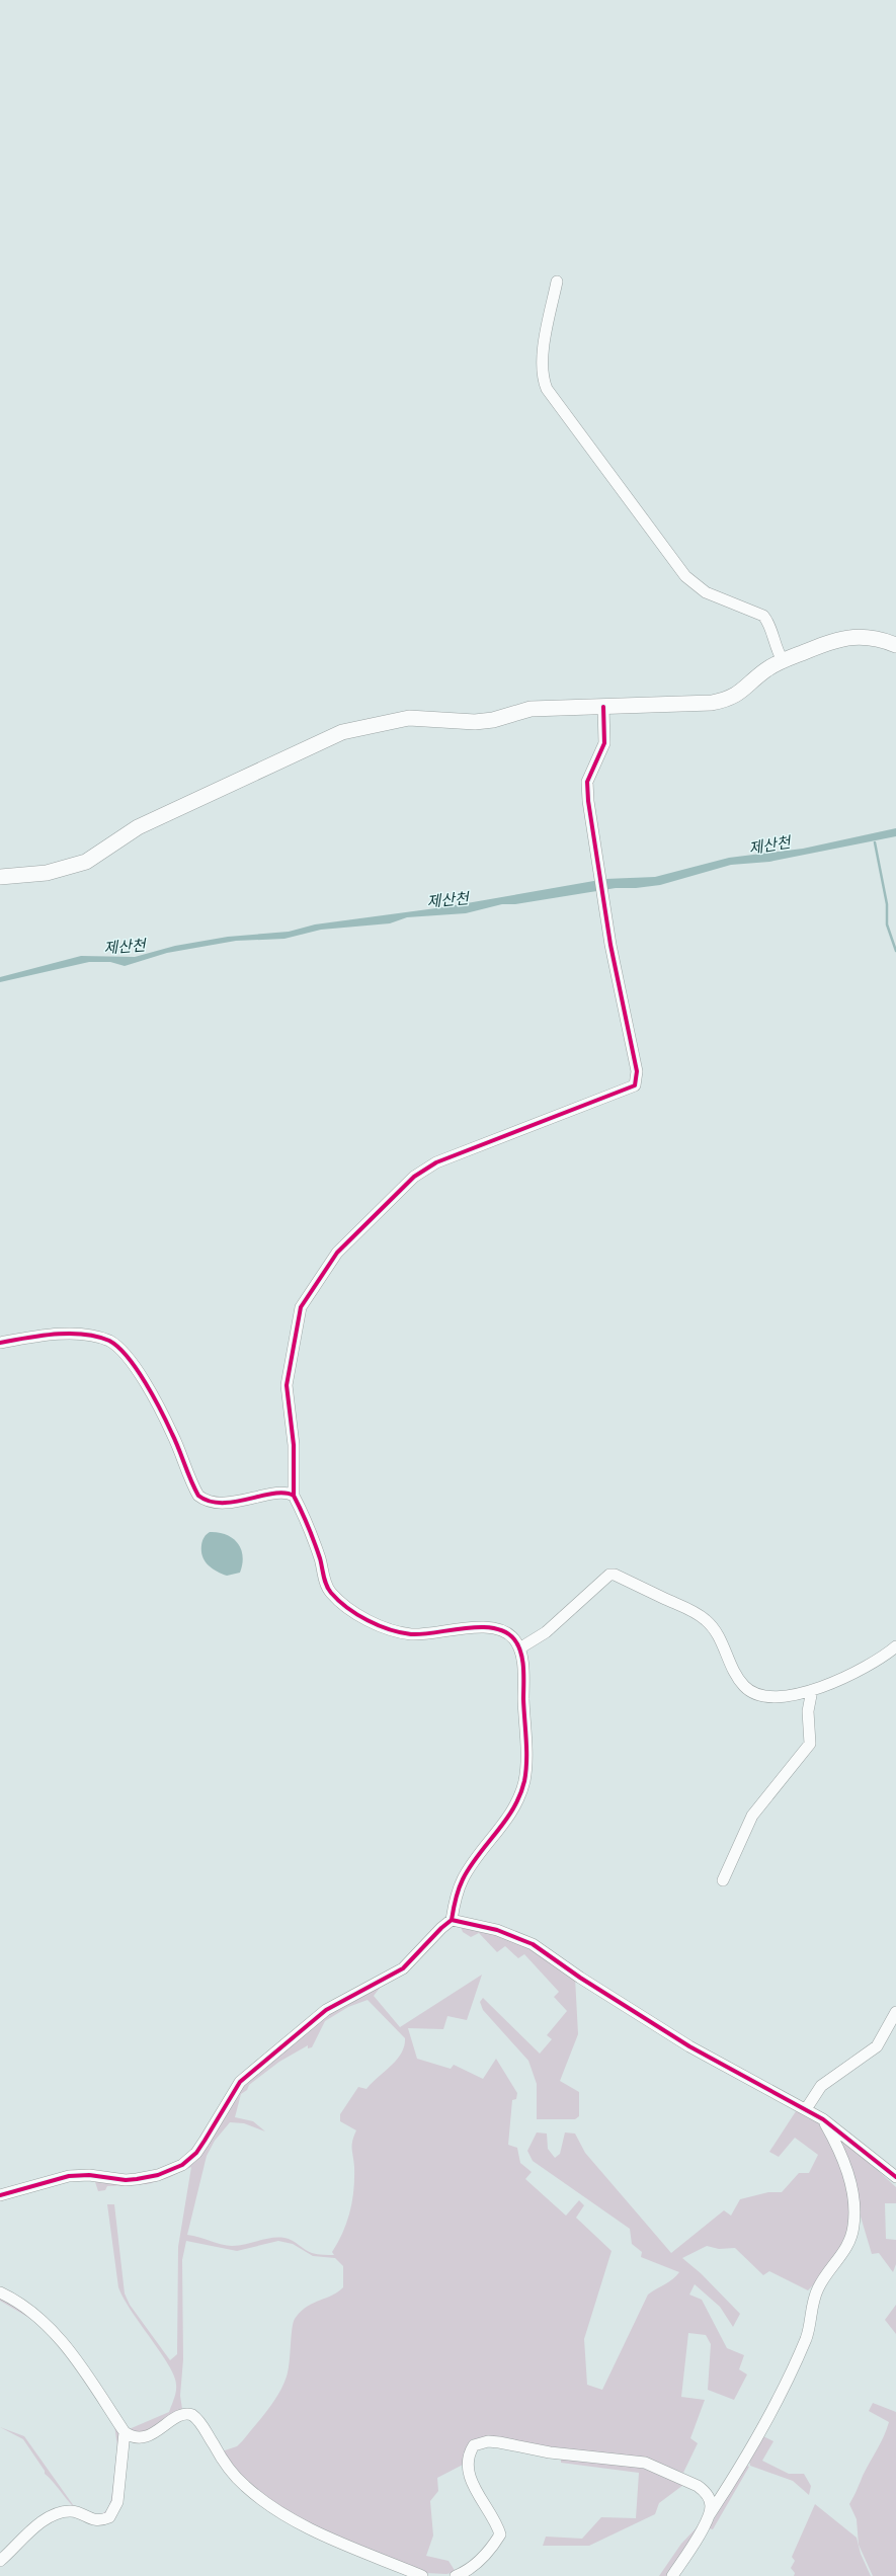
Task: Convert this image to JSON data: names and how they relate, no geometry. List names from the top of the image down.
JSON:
{
  "water": ["제산천"]
}
